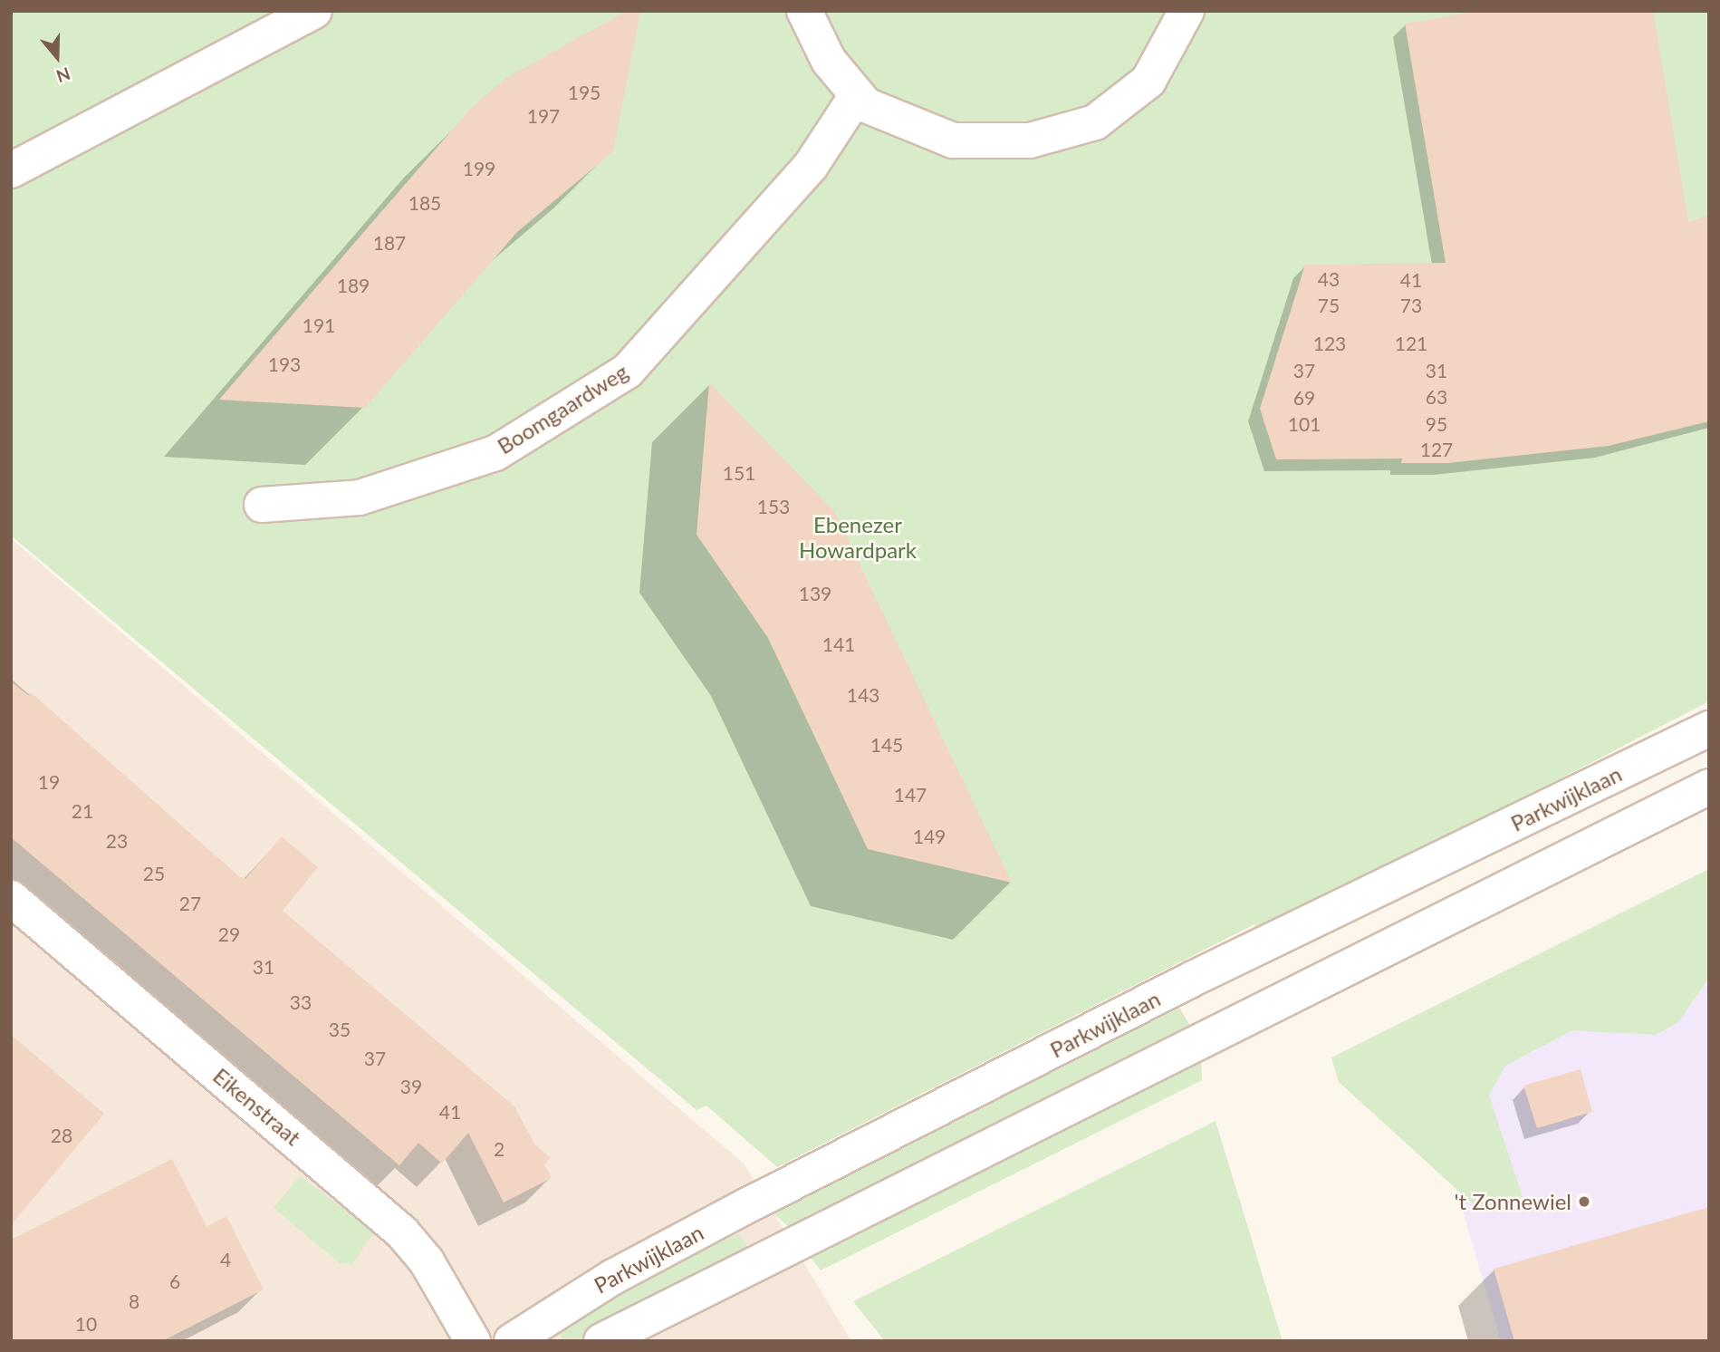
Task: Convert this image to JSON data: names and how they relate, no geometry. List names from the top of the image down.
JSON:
{
  "streets": {
    "street": ["Boomgaardweg", "Parkwijklaan", "Eikenstraat"]
  },
  "parks": ["Ebenezer Howardpark"],
  "places": ["'t Zonnewiel"],
  "house_numbers": [
    "195",
    "197",
    "199",
    "185",
    "187",
    "43",
    "41",
    "189",
    "75",
    "73",
    "191",
    "123",
    "121",
    "193",
    "37",
    "31",
    "63",
    "69",
    "101",
    "95",
    "127",
    "151",
    "153",
    "139",
    "141",
    "143",
    "145",
    "19",
    "147",
    "21",
    "149",
    "23",
    "25",
    "27",
    "29",
    "31",
    "33",
    "35",
    "37",
    "39",
    "41",
    "28",
    "2",
    "4",
    "6",
    "8",
    "10"
  ],
  "north": "bottom"
}
